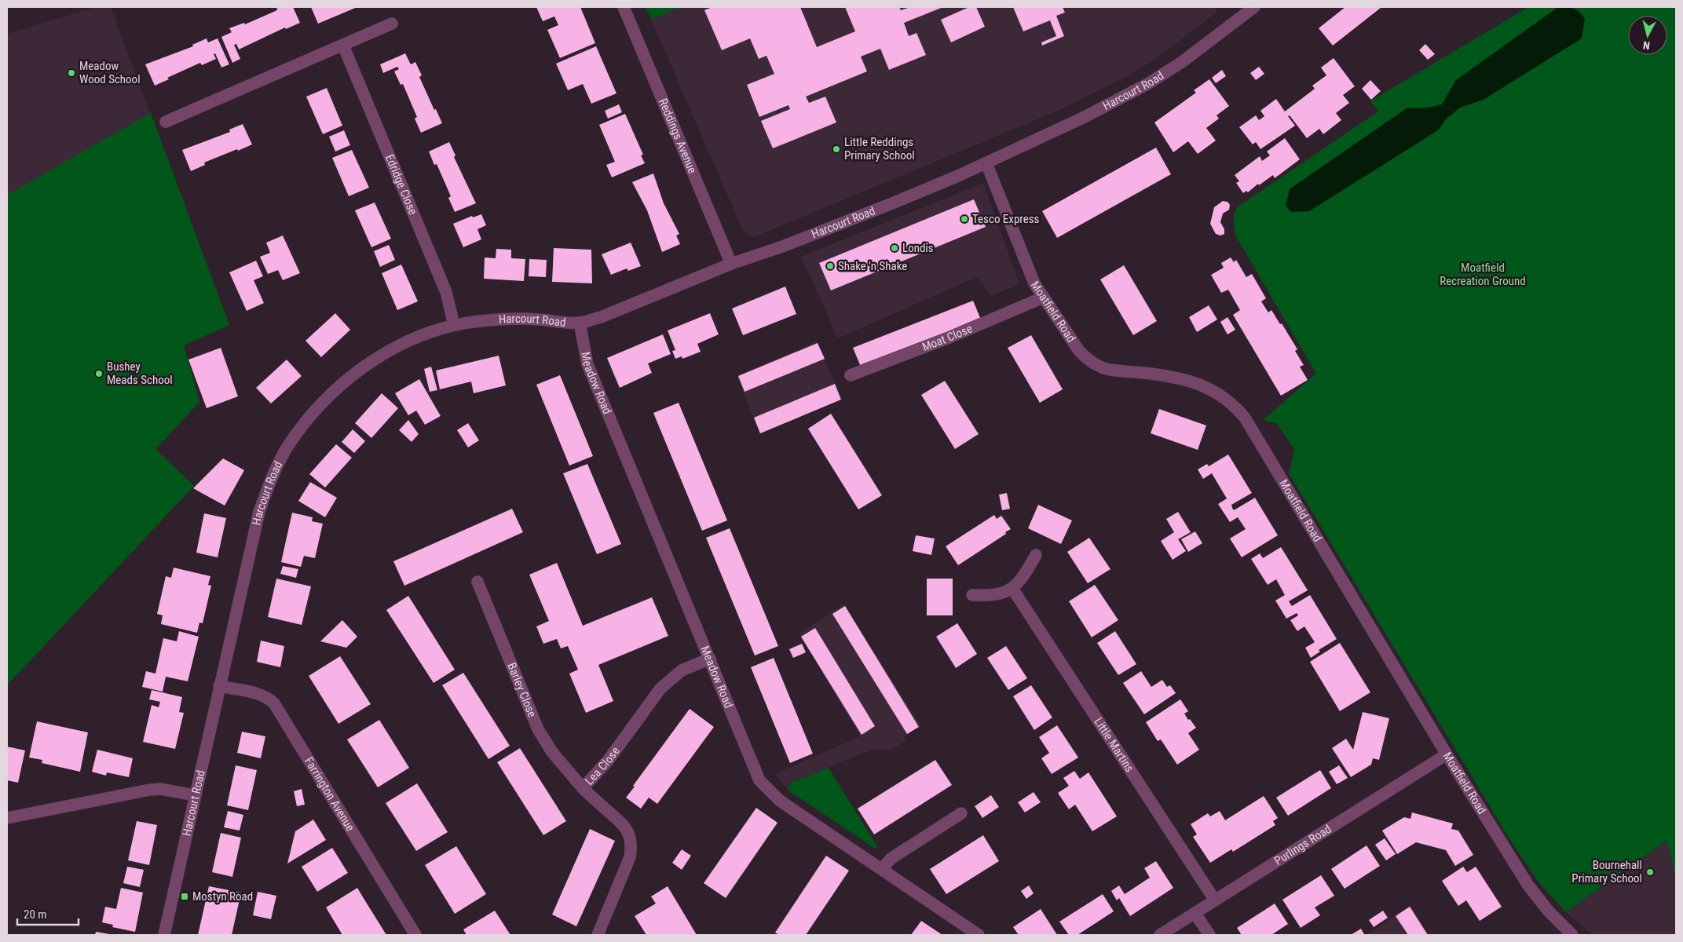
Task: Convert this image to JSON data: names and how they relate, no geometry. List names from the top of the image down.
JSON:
{
  "streets": {
    "street": [
      "Harcourt Road",
      "Reddings Avenue",
      "Edridge Close",
      "Moatfield Road",
      "Moat Close",
      "Meadow Road",
      "Barley Close",
      "Little Martins",
      "Lea Close",
      "Farrington Avenue",
      "Purlings Road"
    ]
  },
  "crossings": [
    ["Harcourt Road", "Reddings Avenue"],
    ["Harcourt Road", "Edridge Close"],
    ["Harcourt Road", "Moatfield Road"],
    ["Harcourt Road", "Meadow Road"],
    ["Harcourt Road", "Farrington Avenue"],
    ["Moatfield Road", "Moat Close"],
    ["Moatfield Road", "Purlings Road"],
    ["Meadow Road", "Lea Close"],
    ["Barley Close", "Lea Close"],
    ["Little Martins", "Purlings Road"]
  ],
  "parks": ["Moatfield Recreation Ground"],
  "places": {
    "other": [
      "Meadow Wood School",
      "Little Reddings Primary School",
      "Tesco Express",
      "Londis",
      "Shake 'n Shake",
      "Bushey Meads School",
      "Bournehall Primary School"
    ],
    "transit": ["Mostyn Road"]
  },
  "scale_bar": "20 m",
  "north": "bottom"
}
